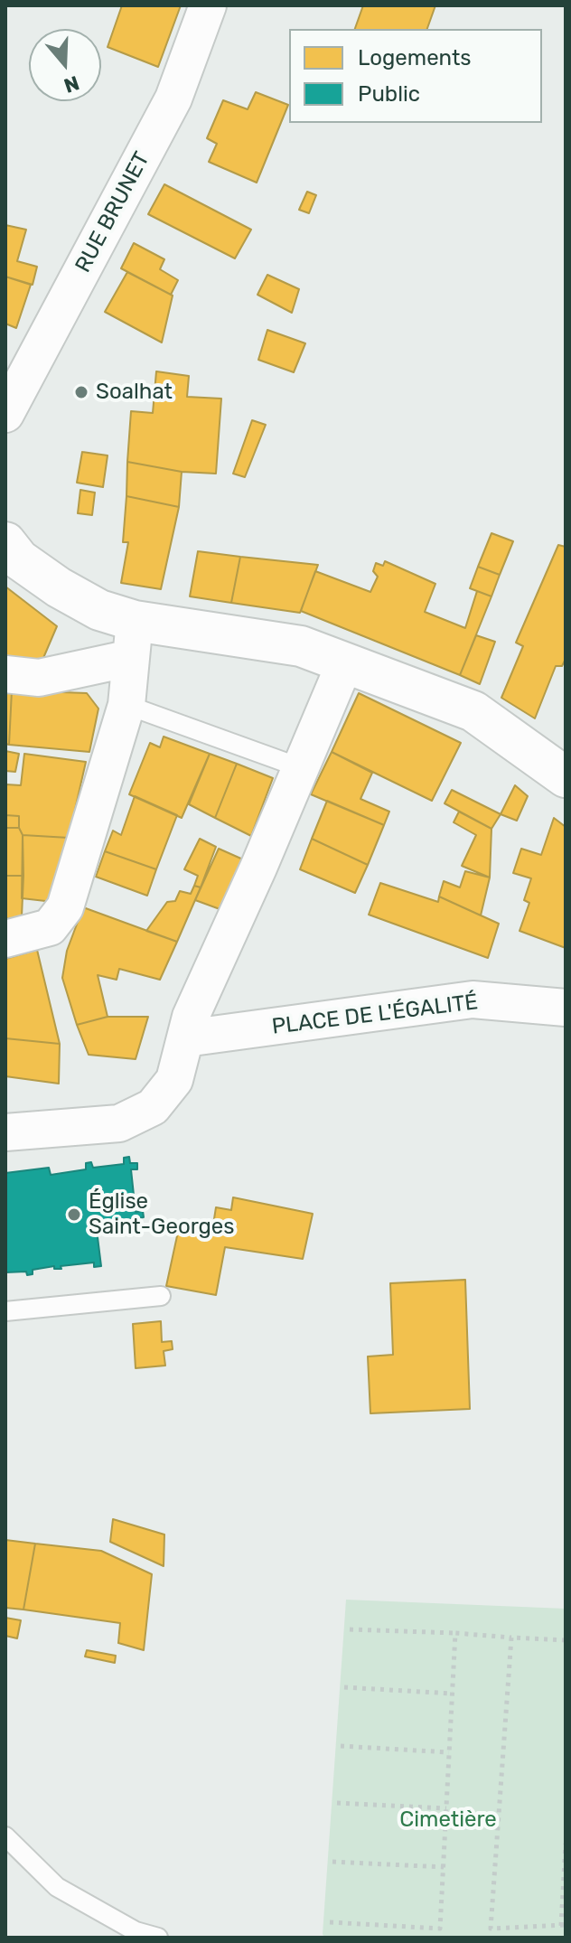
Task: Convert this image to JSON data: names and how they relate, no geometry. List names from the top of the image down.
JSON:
{
  "streets": {
    "street": ["RUE BRUNET", "PLACE DE L'ÉGALITÉ"]
  },
  "parks": ["Cimetière"],
  "places": ["Soalhat", "Église Saint-Georges"],
  "legend": ["Logements", "Public"],
  "north": "bottom"
}
